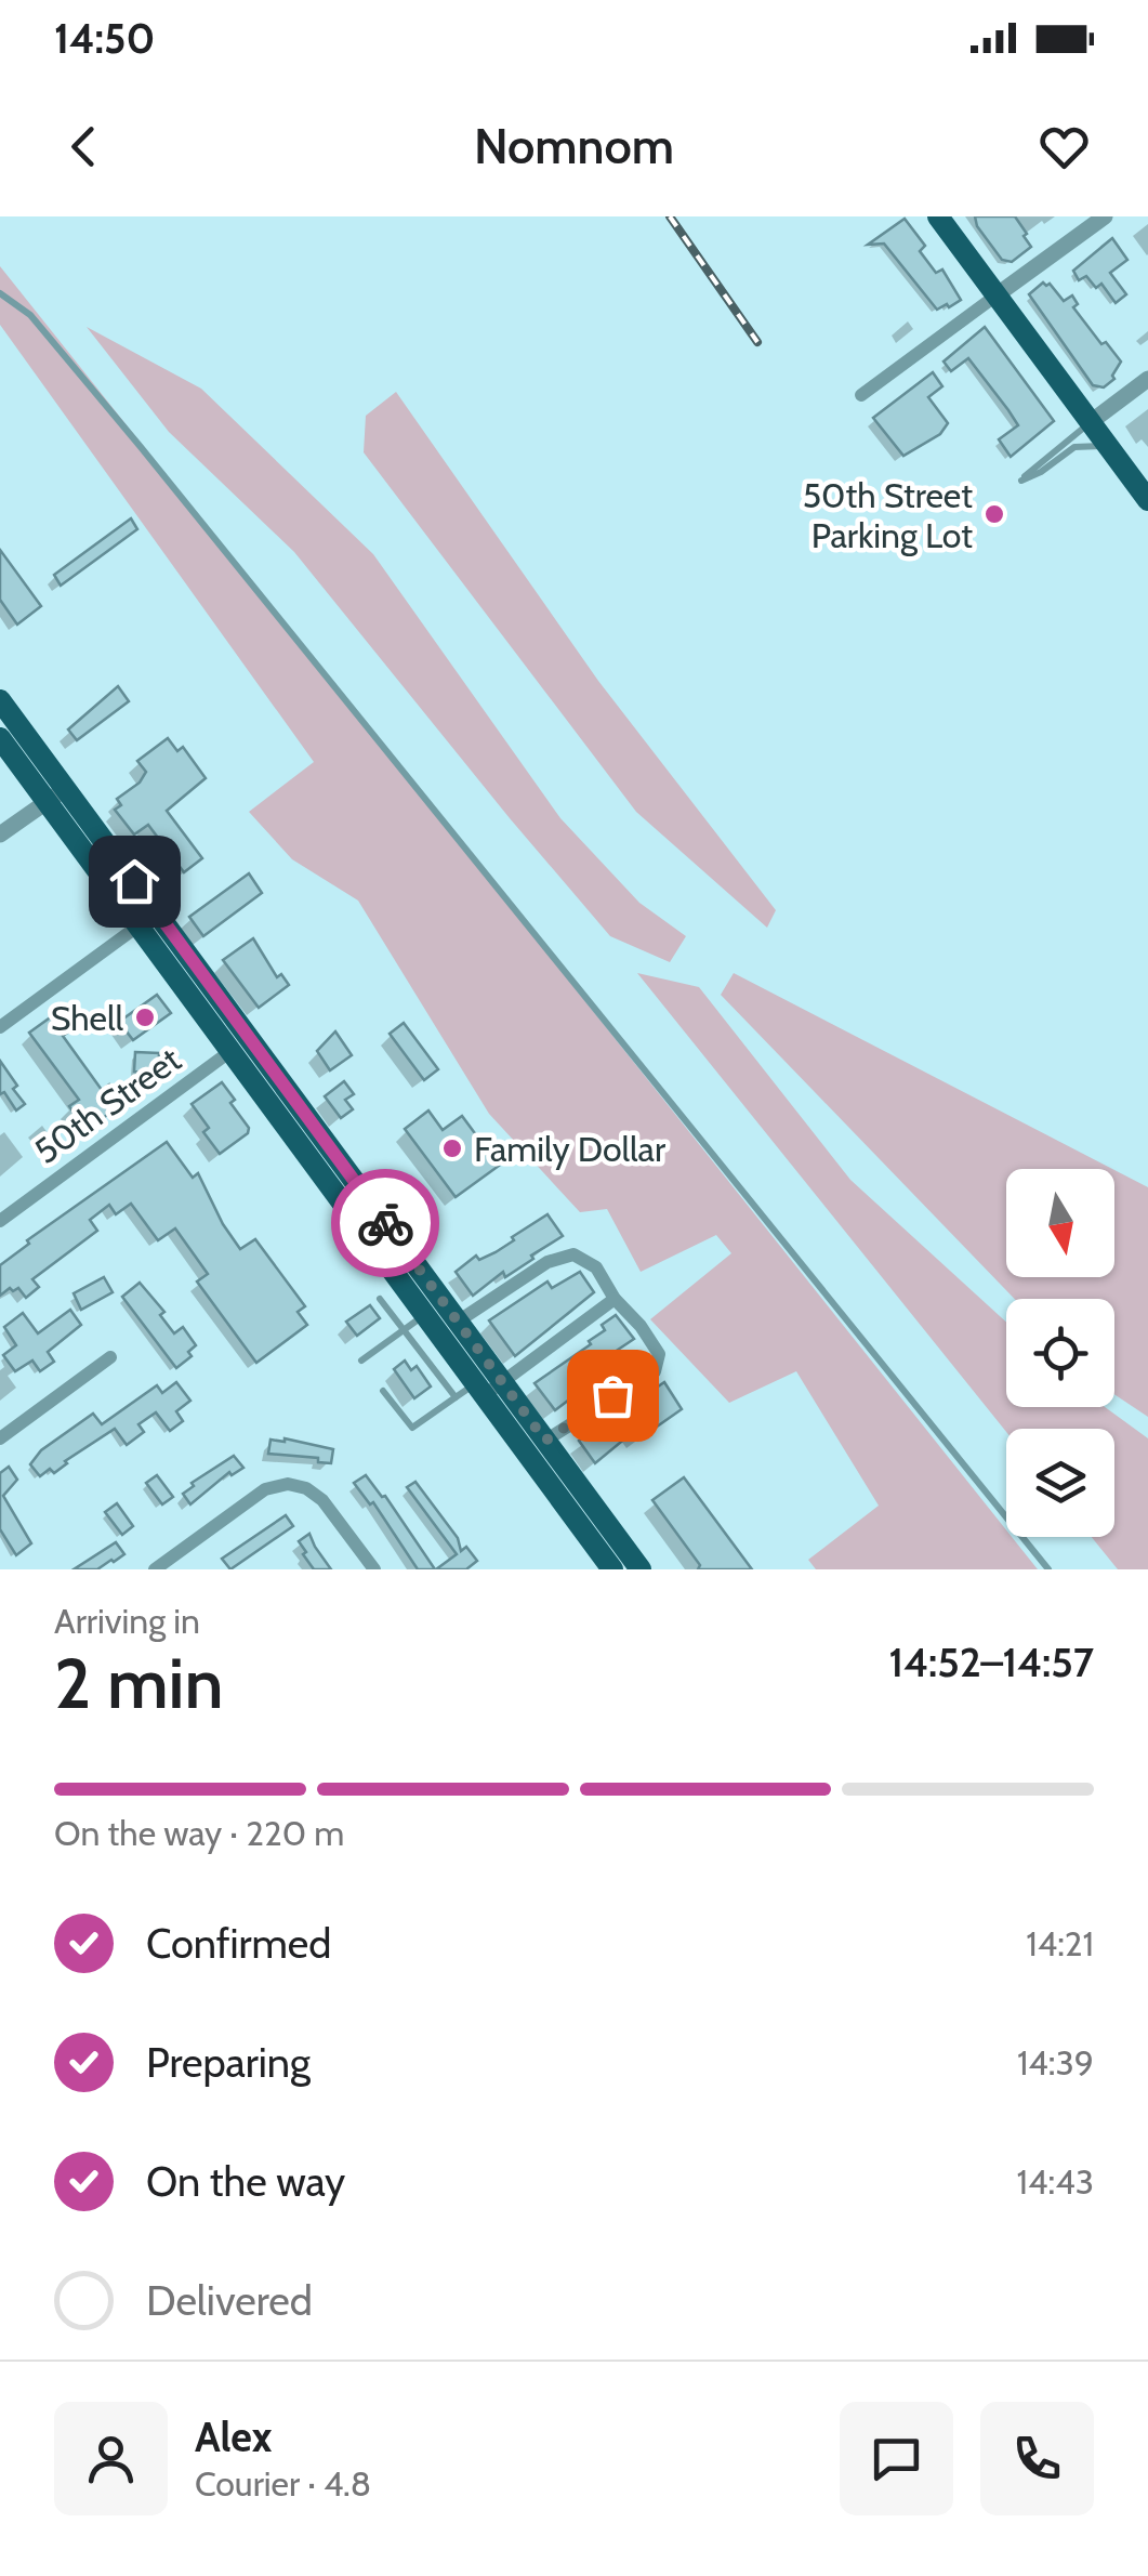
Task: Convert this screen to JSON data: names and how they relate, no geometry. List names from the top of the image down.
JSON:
{
  "streets": {
    "street": ["50th Street"]
  },
  "places": ["50th Street Parking Lot", "Shell", "Family Dollar"],
  "north": "bottom",
  "page": {
    "status": "14:50",
    "header": "Nomnom",
    "heading": ["2 min", "Arriving in", "14:52–14:57"],
    "panel": ["Alex", "Courier · 4.8"],
    "bar": "On the way · 220 m",
    "list": [
      ["Confirmed", "14:21"],
      ["Preparing", "14:39"],
      ["On the way", "14:43"],
      "Delivered"
    ]
  }
}
